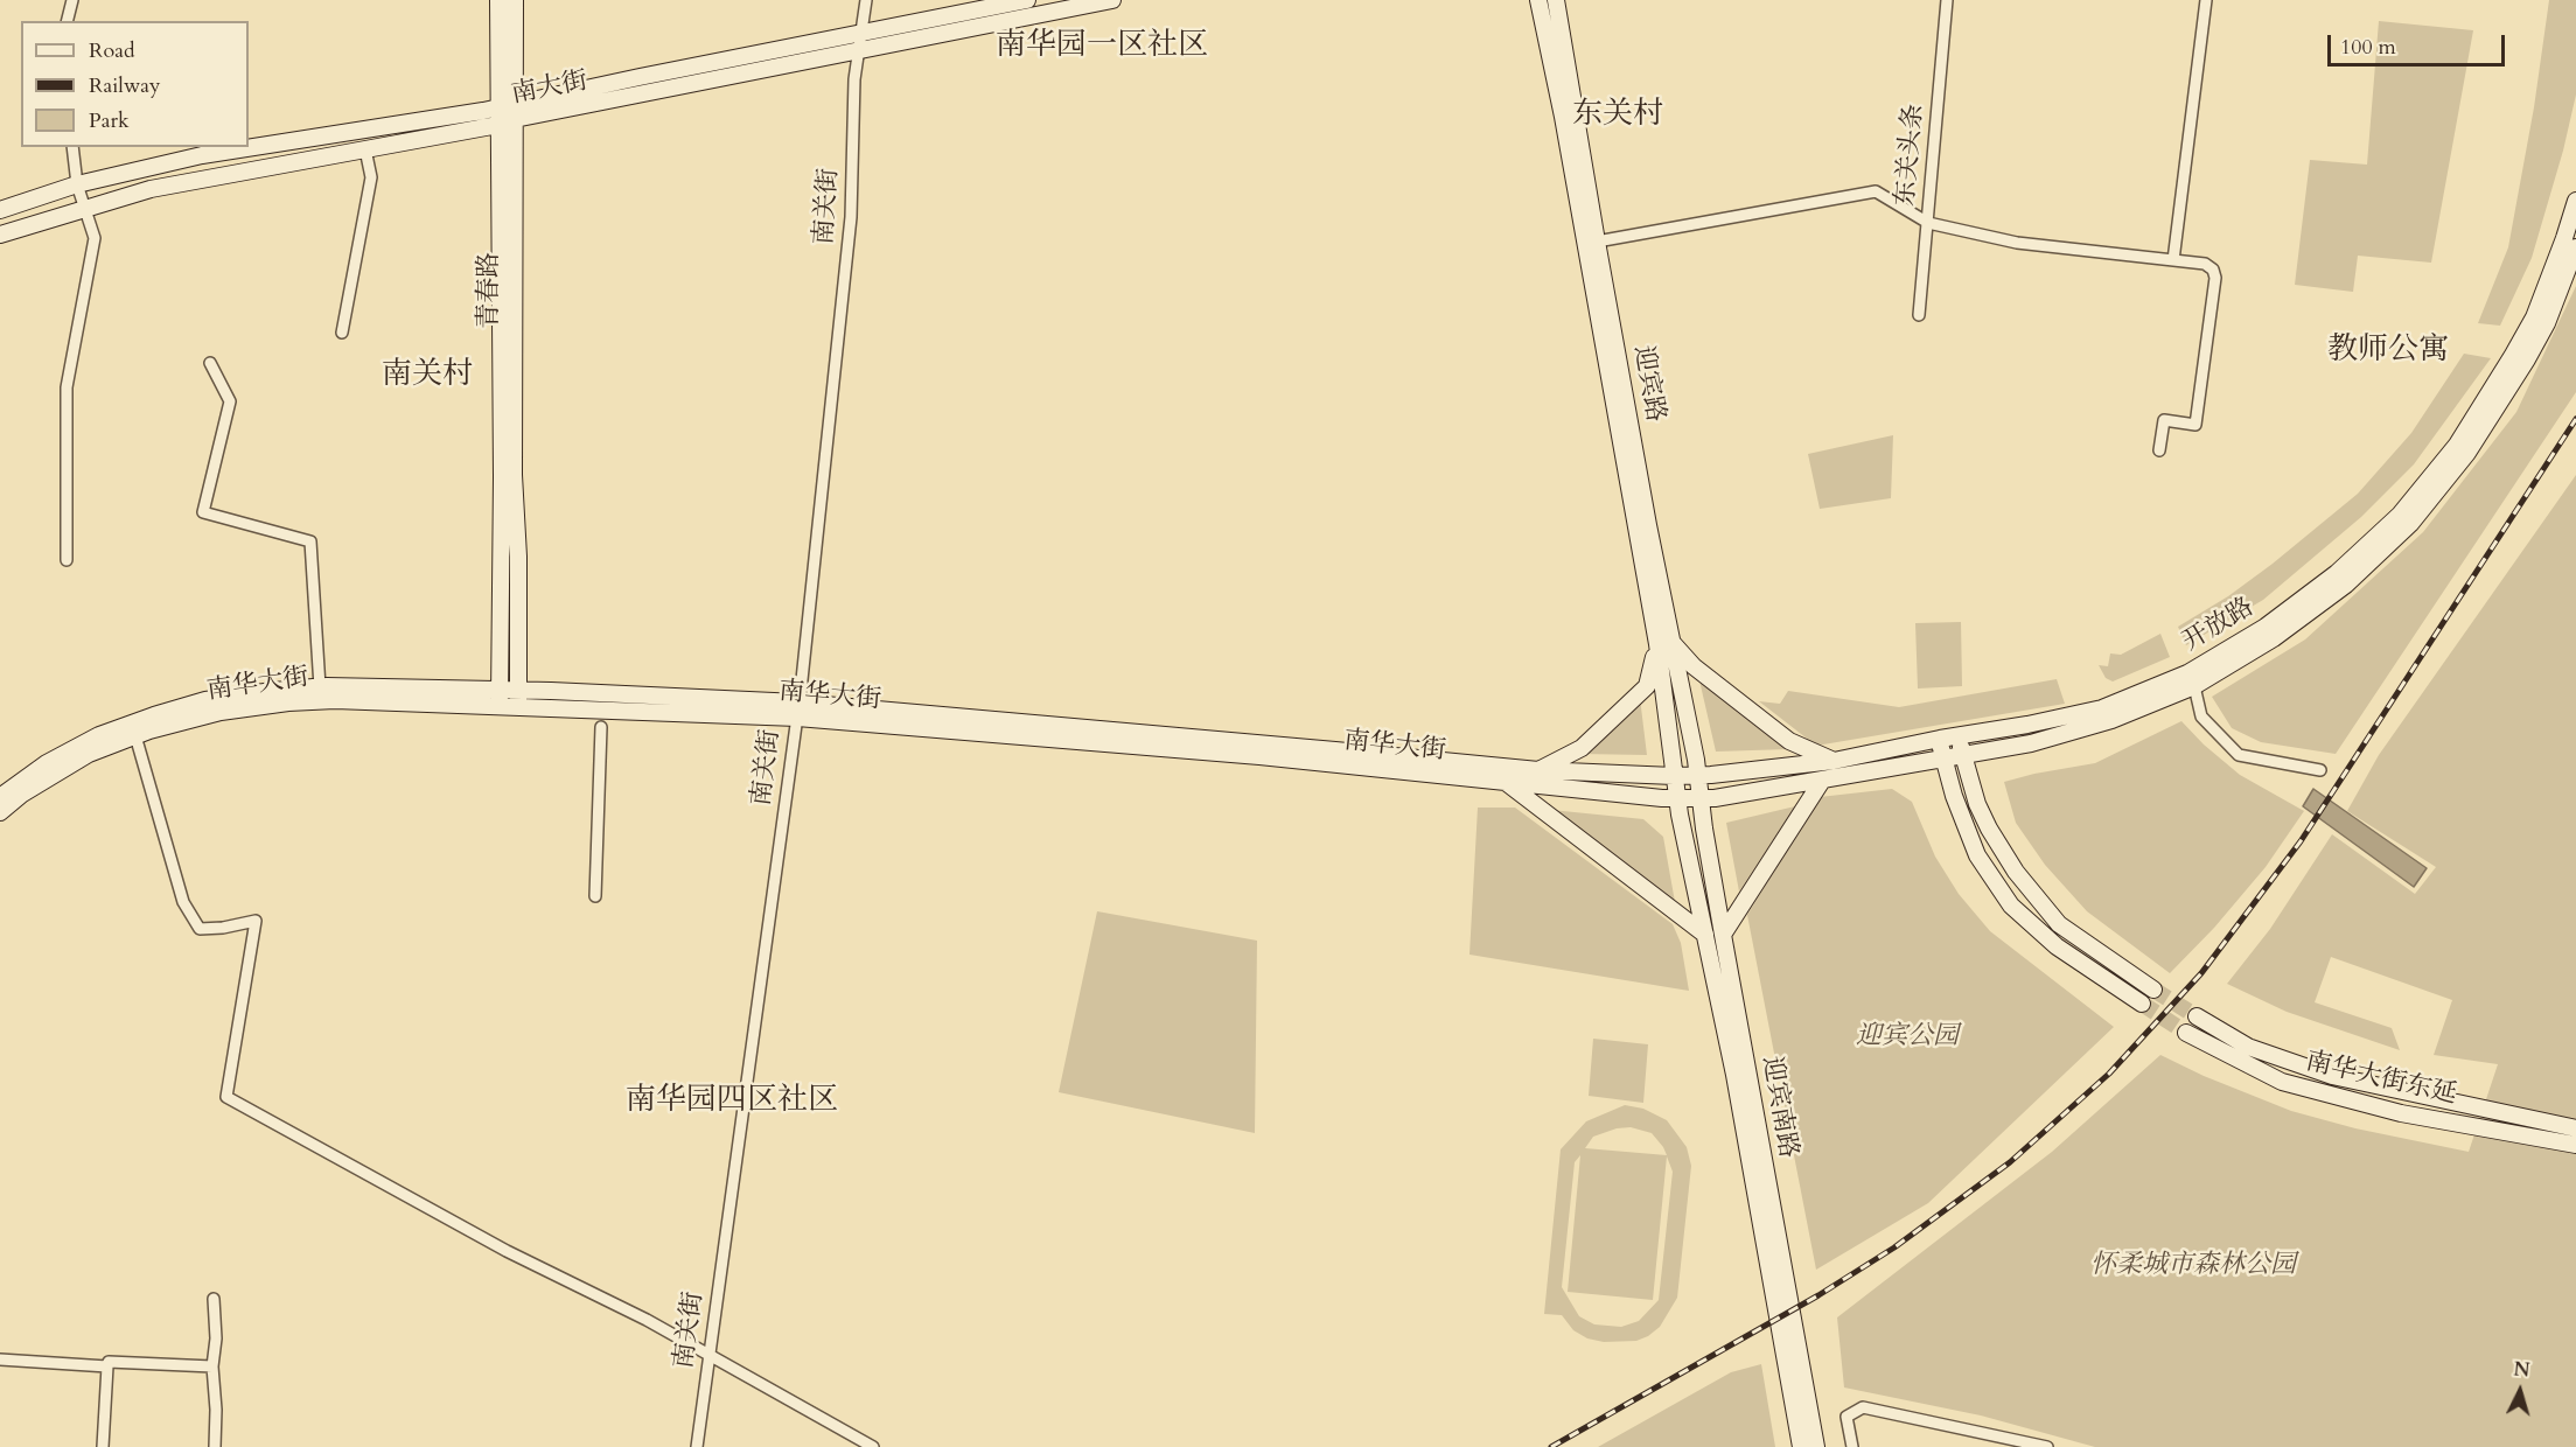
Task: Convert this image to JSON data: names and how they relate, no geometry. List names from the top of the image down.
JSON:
{
  "streets": {
    "main road": [
      "南大街",
      "青春路",
      "迎宾路",
      "开放路",
      "南华大街",
      "南华大街东延",
      "迎宾南路"
    ],
    "street": ["东关头条", "南关街"]
  },
  "crossings": [
    ["南大街", "南关街"],
    ["南大街", "青春路"],
    ["南关街", "南华大街"],
    ["青春路", "南华大街"],
    ["迎宾路", "开放路"],
    ["迎宾路", "南华大街"],
    ["迎宾路", "迎宾南路"],
    ["开放路", "南华大街"],
    ["开放路", "迎宾南路"],
    ["南华大街", "迎宾南路"]
  ],
  "districts": [
    "南华园一区社区",
    "东关村",
    "教师公寓",
    "南关村",
    "南华园四区社区"
  ],
  "parks": ["迎宾公园", "怀柔城市森林公园"],
  "legend": ["Road", "Railway", "Park"],
  "scale_bar": "100 m",
  "north": "top"
}
